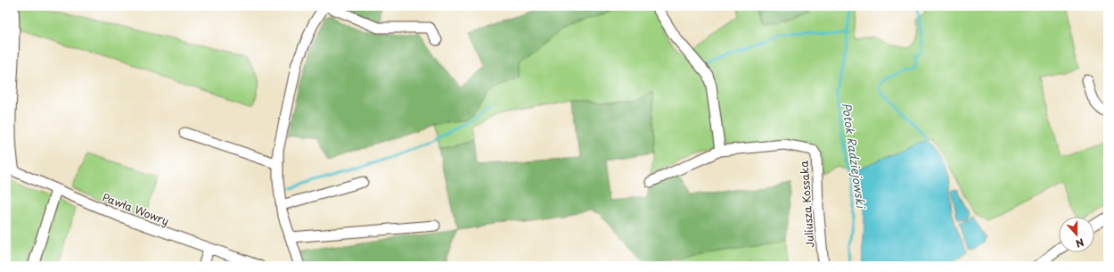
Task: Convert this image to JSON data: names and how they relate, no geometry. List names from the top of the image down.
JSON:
{
  "streets": {
    "street": ["Juliusza Kossaka", "Pawła Wowry"]
  },
  "water": ["Potok Radziejowski"],
  "north": "bottom"
}
